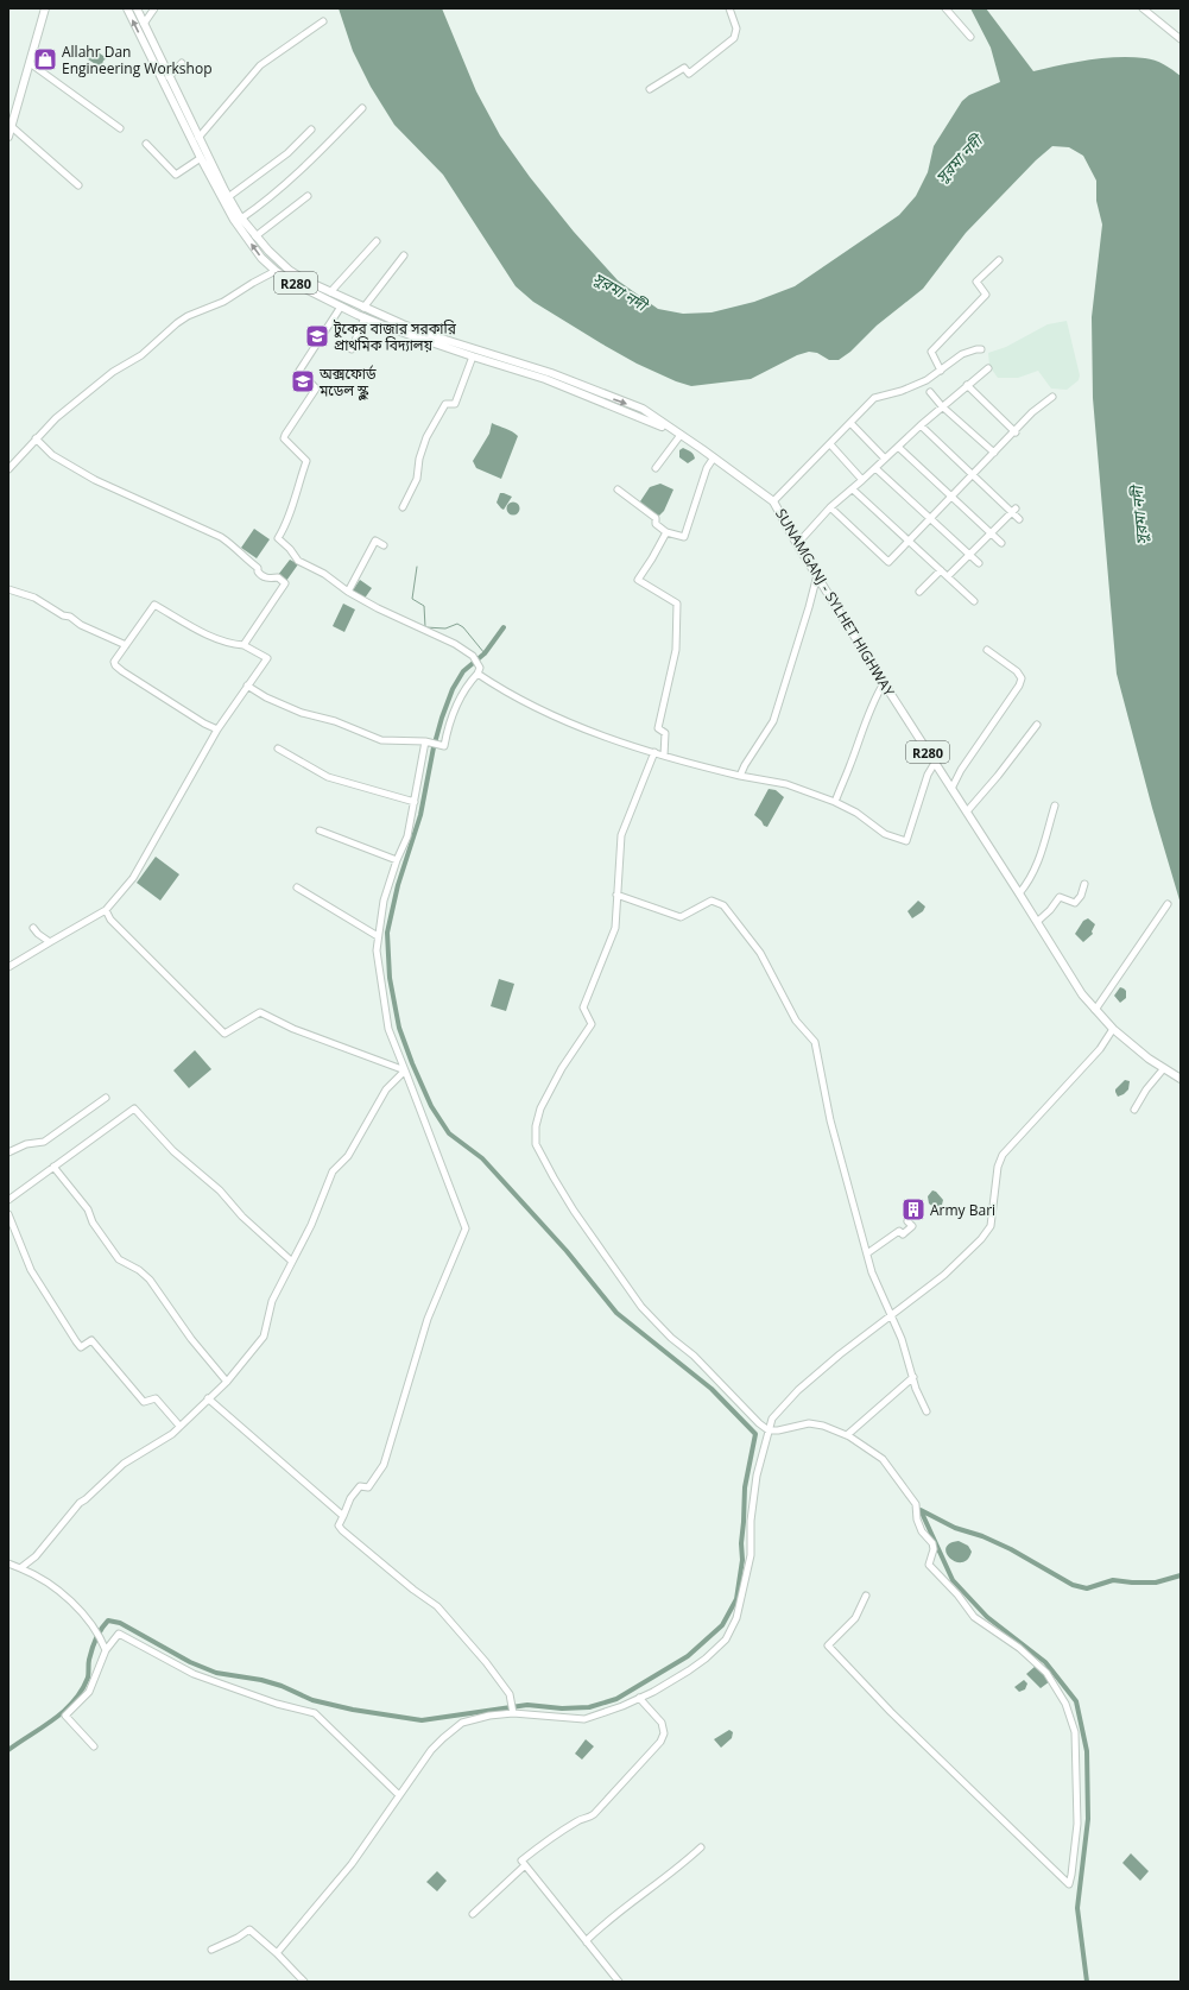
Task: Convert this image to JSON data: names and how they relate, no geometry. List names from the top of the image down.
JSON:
{
  "streets": {
    "main road": ["R280", "SUNAMGANJ - SYLHET HIGHWAY"]
  },
  "water": ["সুরমা নদী"],
  "places": {
    "shop": ["Allahr Dan Engineering Workshop"],
    "school or university": ["টুকের বাজার সরকারি প্রাথমিক বিদ্যালয়", "অক্সফোর্ড মডেল স্কুল"],
    "building": ["Army Bari"]
  }
}
